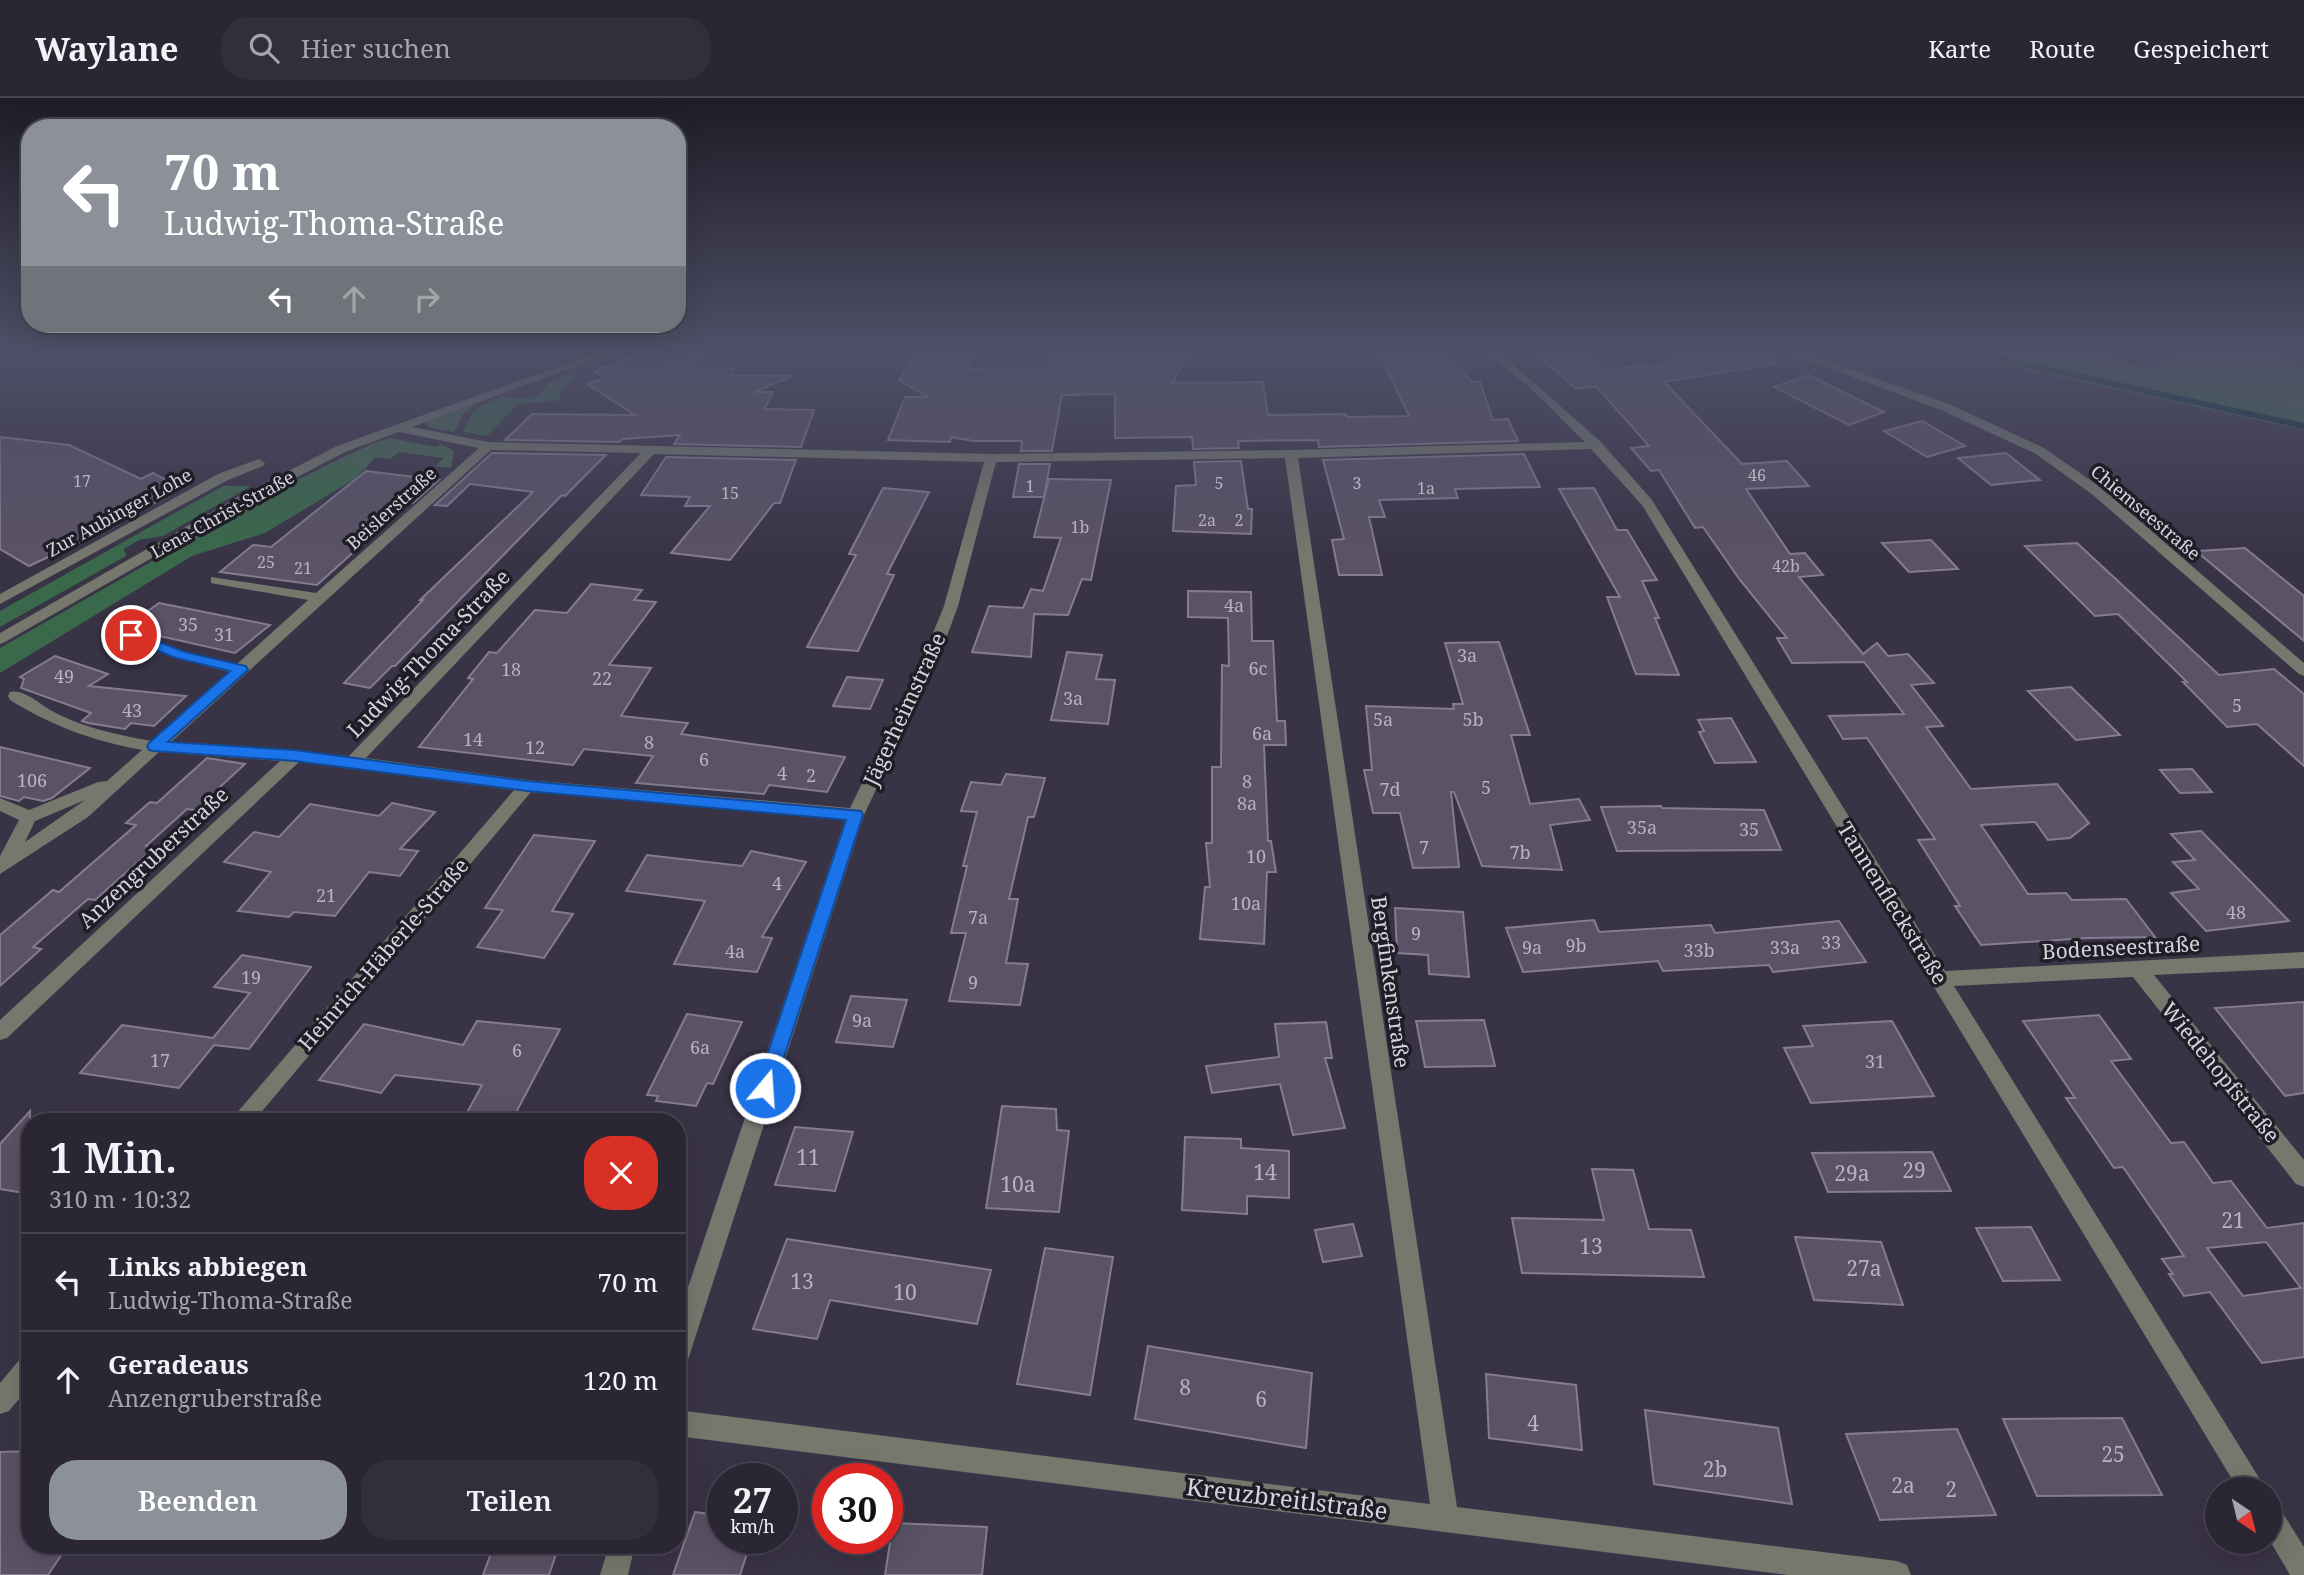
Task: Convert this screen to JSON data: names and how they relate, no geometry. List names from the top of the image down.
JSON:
{
  "streets": {
    "street": [
      "Beislerstraße",
      "Zur Aubinger Lohe",
      "Chiemseestraße",
      "Lena-Christ-Straße",
      "Ludwig-Thoma-Straße",
      "Jägerheimstraße",
      "Anzengruberstraße",
      "Tannenfleckstraße",
      "Bodenseestraße",
      "Heinrich-Häberle-Straße",
      "Bergfinkenstraße",
      "Wiedehopfstraße",
      "Kreuzbreitlstraße"
    ]
  },
  "crossings": [
    ["Beislerstraße", "Lena-Christ-Straße"],
    ["Beislerstraße", "Ludwig-Thoma-Straße"],
    ["Beislerstraße", "Jägerheimstraße"],
    ["Beislerstraße", "Tannenfleckstraße"],
    ["Beislerstraße", "Bergfinkenstraße"],
    ["Ludwig-Thoma-Straße", "Jägerheimstraße"],
    ["Ludwig-Thoma-Straße", "Heinrich-Häberle-Straße"],
    ["Tannenfleckstraße", "Bodenseestraße"],
    ["Bodenseestraße", "Wiedehopfstraße"],
    ["Bergfinkenstraße", "Kreuzbreitlstraße"]
  ],
  "house_numbers": [
    "46",
    "17",
    "5",
    "3",
    "1",
    "1a",
    "15",
    "2a",
    "2",
    "1b",
    "25",
    "42b",
    "21",
    "4a",
    "35",
    "31",
    "3a",
    "6c",
    "18",
    "49",
    "22",
    "3a",
    "5",
    "43",
    "5a",
    "5b",
    "6a",
    "14",
    "8",
    "12",
    "6",
    "4",
    "2",
    "106",
    "8",
    "5",
    "7d",
    "8a",
    "35a",
    "35",
    "7",
    "7b",
    "10",
    "4",
    "21",
    "10a",
    "48",
    "7a",
    "9",
    "33",
    "9b",
    "9a",
    "33a",
    "33b",
    "4a",
    "19",
    "9",
    "9a",
    "6a",
    "6",
    "17",
    "31",
    "11",
    "29",
    "14",
    "29a",
    "10a",
    "21",
    "13",
    "27a",
    "13",
    "10",
    "8",
    "6",
    "4",
    "25",
    "2b",
    "2a",
    "2"
  ],
  "north": "bottom right",
  "page": {
    "header": "Waylane",
    "search": "Hier suchen",
    "nav": ["Karte", "Route", "Gespeichert"],
    "turn": ["70 m", "Ludwig-Thoma-Straße"],
    "heading": ["1 Min.", "310 m · 10:32"],
    "list": [
      {
        "name": "Links abbiegen",
        "note": "Ludwig-Thoma-Straße",
        "value": "70 m"
      },
      {
        "name": "Geradeaus",
        "note": "Anzengruberstraße",
        "value": "120 m"
      }
    ],
    "buttons": ["Beenden", "Teilen"],
    "speed": "27 km/h",
    "limit": "30"
  }
}
